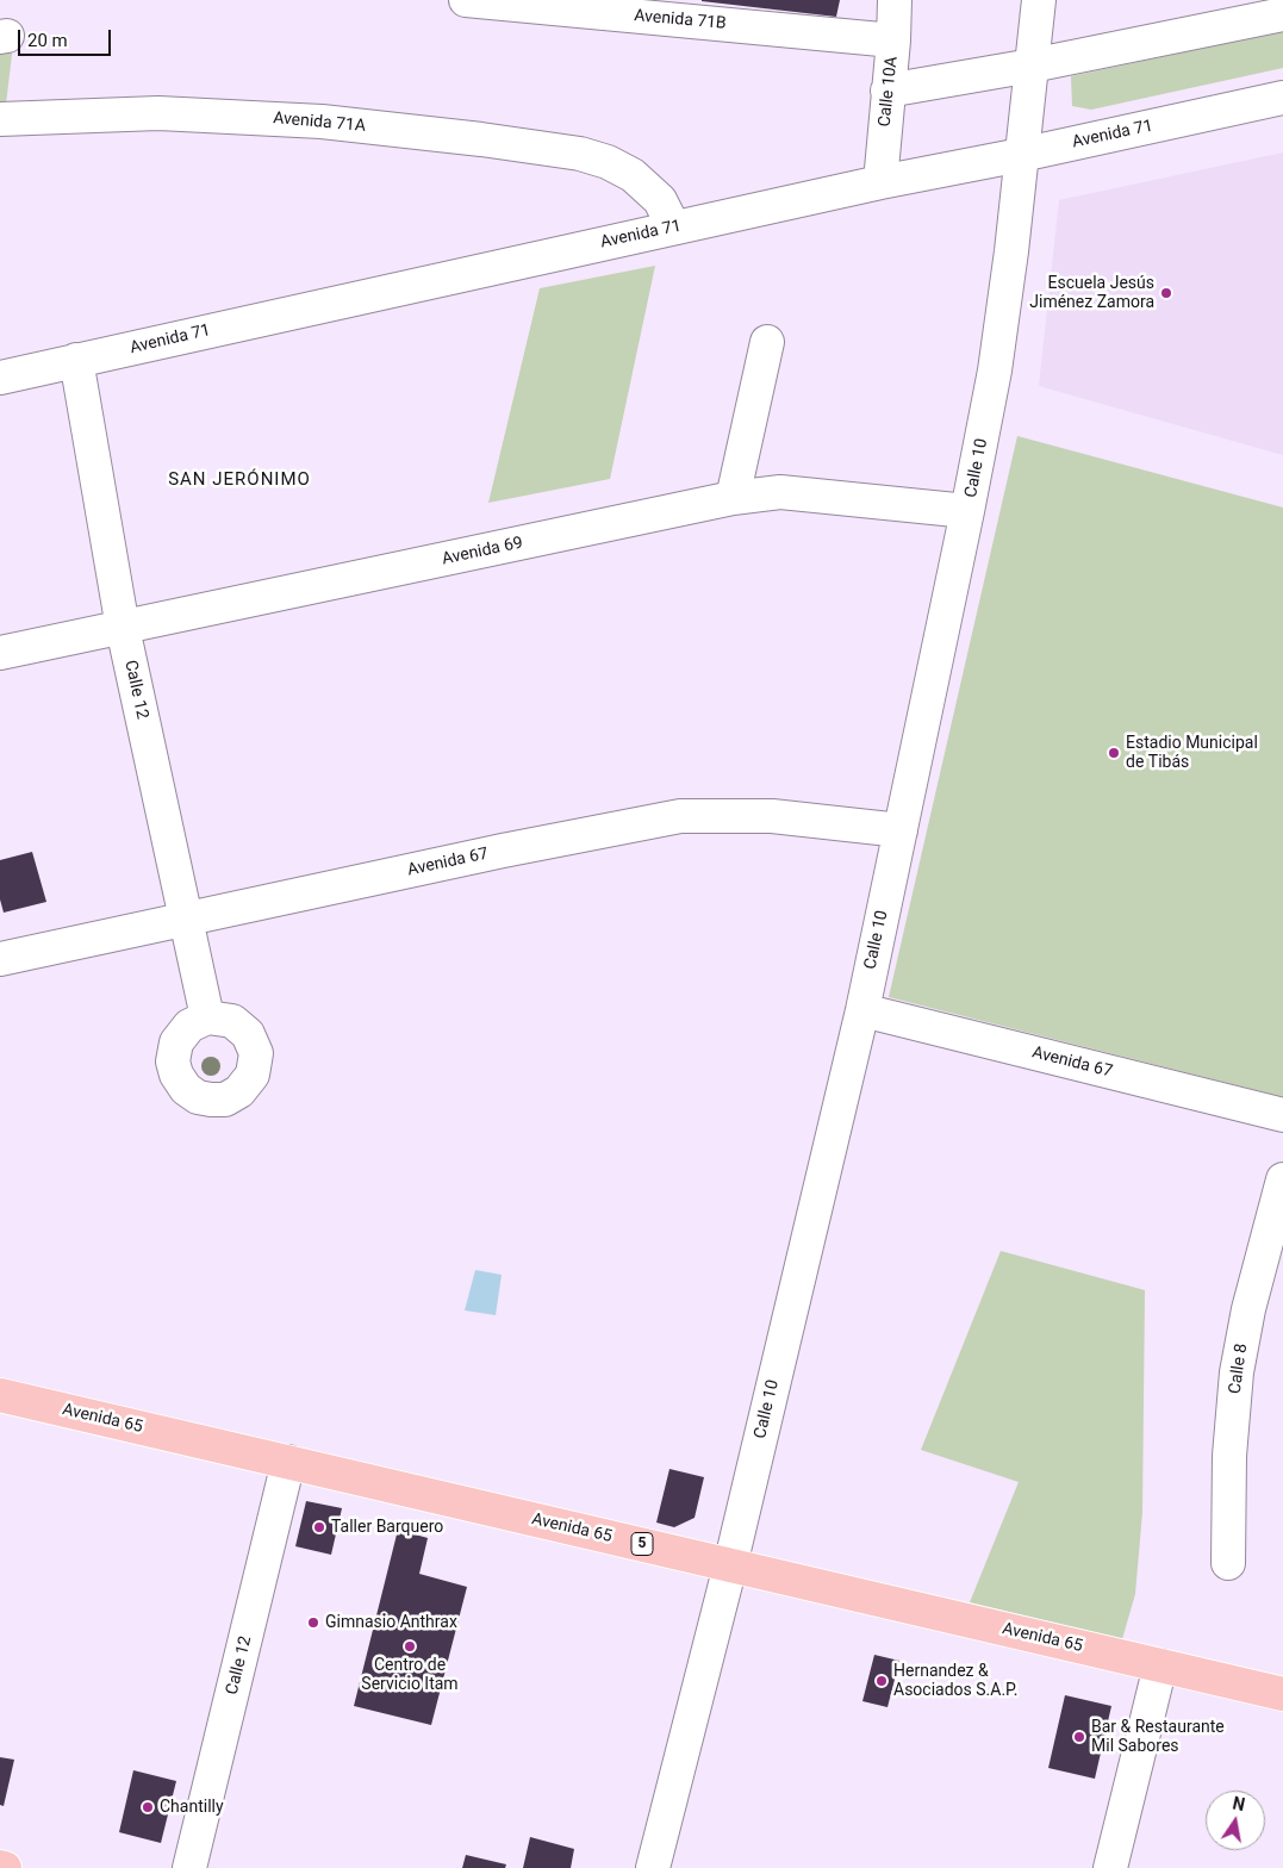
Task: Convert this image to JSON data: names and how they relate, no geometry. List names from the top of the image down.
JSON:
{
  "streets": {
    "main road": ["Avenida 65", "5"],
    "street": [
      "Avenida 71B",
      "Calle 10A",
      "Avenida 71A",
      "Avenida 71",
      "Calle 10",
      "Avenida 69",
      "Calle 12",
      "Avenida 67",
      "Calle 8"
    ]
  },
  "crossings": [
    ["Avenida 71B", "Calle 10A"],
    ["Calle 10A", "Avenida 71"],
    ["Avenida 71A", "Avenida 71"],
    ["Avenida 71", "Calle 10"],
    ["Avenida 71", "Calle 12"],
    ["Calle 10", "Avenida 69"],
    ["Calle 10", "Avenida 67"],
    ["Calle 10", "Avenida 65"],
    ["Avenida 69", "Calle 12"],
    ["Calle 12", "Avenida 67"],
    ["Calle 12", "Avenida 65"]
  ],
  "districts": ["SAN JERÓNIMO"],
  "places": [
    "Escuela Jesús Jiménez Zamora",
    "Estadio Municipal de Tibás",
    "Taller Barquero",
    "Gimnasio Anthrax",
    "Centro de Servicio Itam",
    "Hernandez & Asociados S.A.P.",
    "Bar & Restaurante Mil Sabores",
    "Chantilly"
  ],
  "scale_bar": "20 m",
  "north": "top"
}
